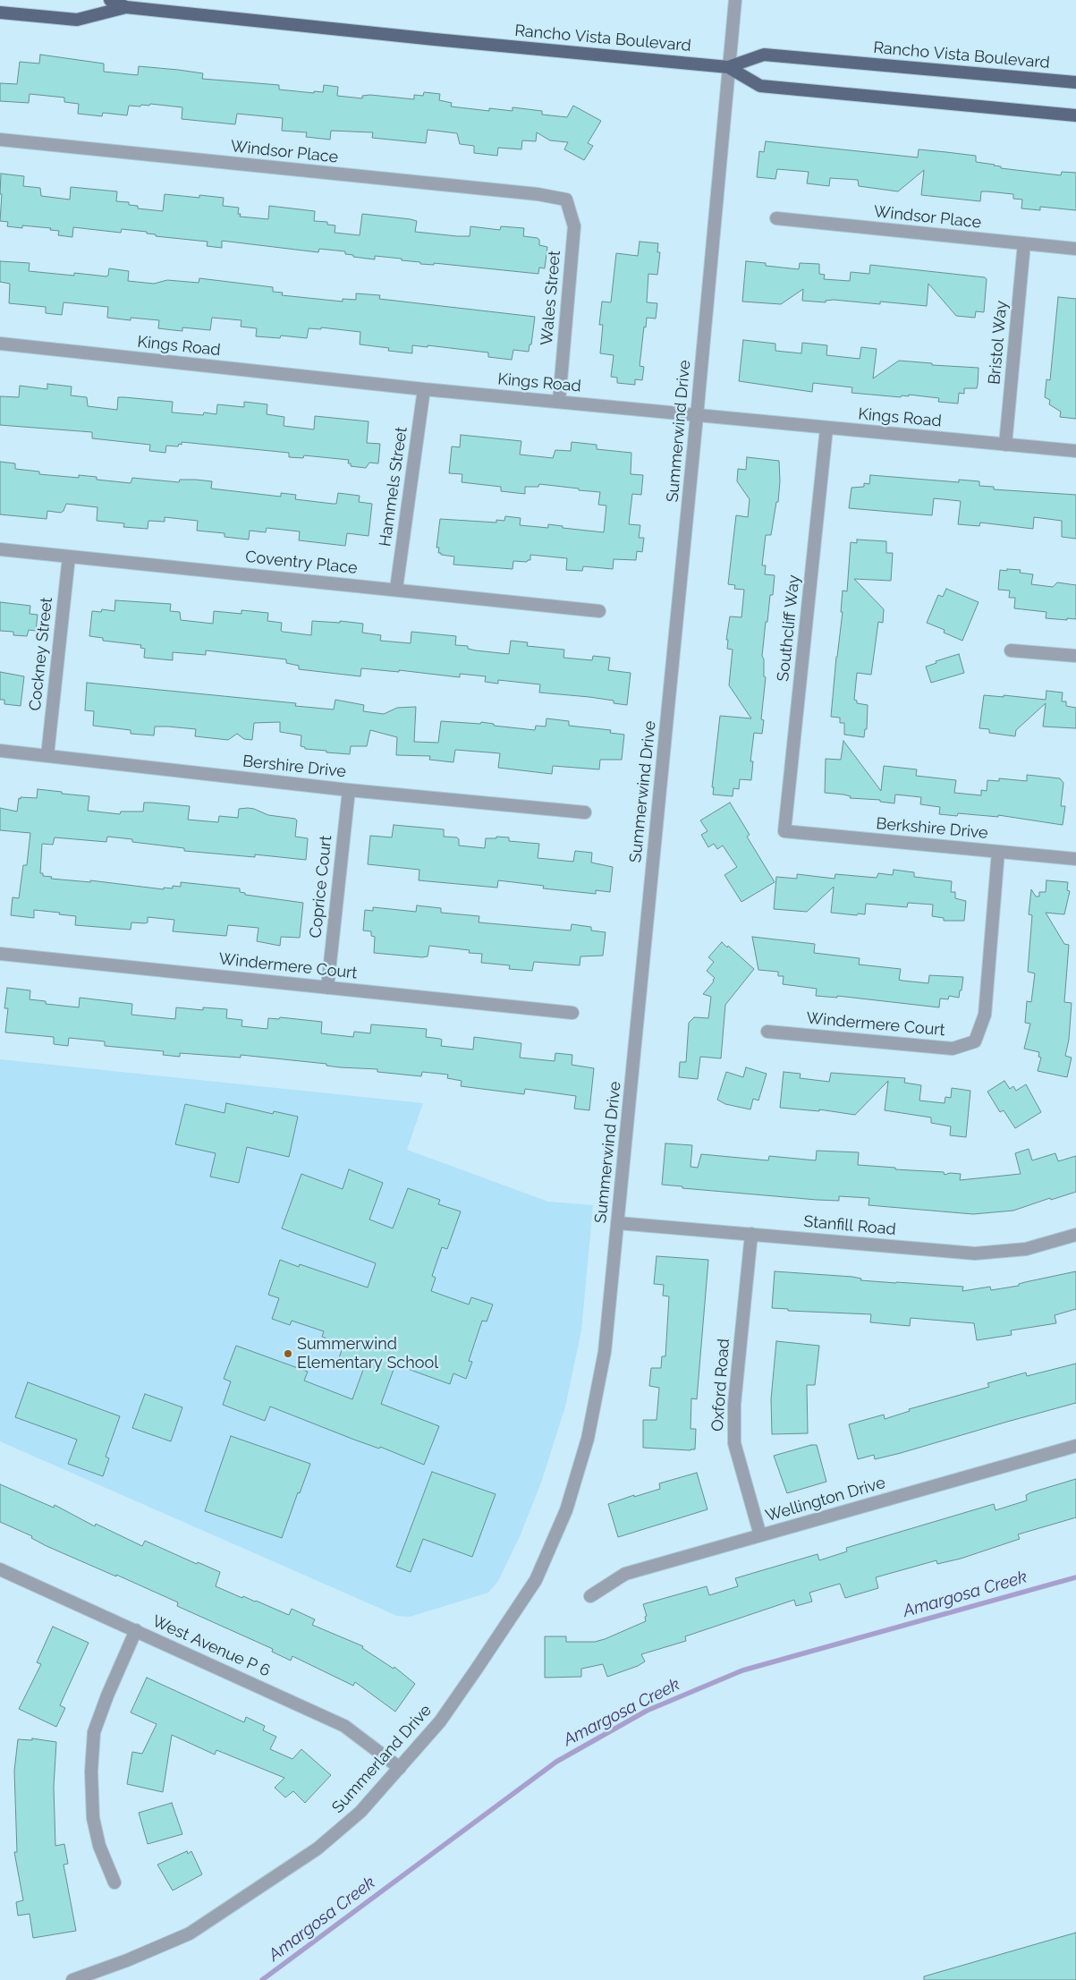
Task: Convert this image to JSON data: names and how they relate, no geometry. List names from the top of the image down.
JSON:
{
  "streets": {
    "main road": ["Rancho Vista Boulevard"],
    "street": [
      "Windsor Place",
      "Wales Street",
      "Bristol Way",
      "Kings Road",
      "Summerwind Drive",
      "Hammels Street",
      "Coventry Place",
      "Southcliff Way",
      "Cockney Street",
      "Bershire Drive",
      "Berkshire Drive",
      "Coprice Court",
      "Windermere Court",
      "Stanfill Road",
      "Oxford Road",
      "Wellington Drive",
      "West Avenue P 6",
      "Summerland Drive"
    ]
  },
  "crossings": [
    ["Rancho Vista Boulevard", "Summerwind Drive"],
    ["Windsor Place", "Wales Street"],
    ["Windsor Place", "Bristol Way"],
    ["Wales Street", "Kings Road"],
    ["Bristol Way", "Kings Road"],
    ["Kings Road", "Summerwind Drive"],
    ["Kings Road", "Hammels Street"],
    ["Kings Road", "Southcliff Way"],
    ["Summerwind Drive", "Stanfill Road"],
    ["Summerwind Drive", "Summerland Drive"],
    ["Hammels Street", "Coventry Place"],
    ["Coventry Place", "Cockney Street"],
    ["Southcliff Way", "Berkshire Drive"],
    ["Cockney Street", "Bershire Drive"],
    ["Bershire Drive", "Coprice Court"],
    ["Berkshire Drive", "Windermere Court"],
    ["Coprice Court", "Windermere Court"],
    ["Stanfill Road", "Oxford Road"],
    ["Oxford Road", "Wellington Drive"],
    ["West Avenue P 6", "Summerland Drive"]
  ],
  "water": ["Amargosa Creek"],
  "places": ["Summerwind Elementary School"]
}
